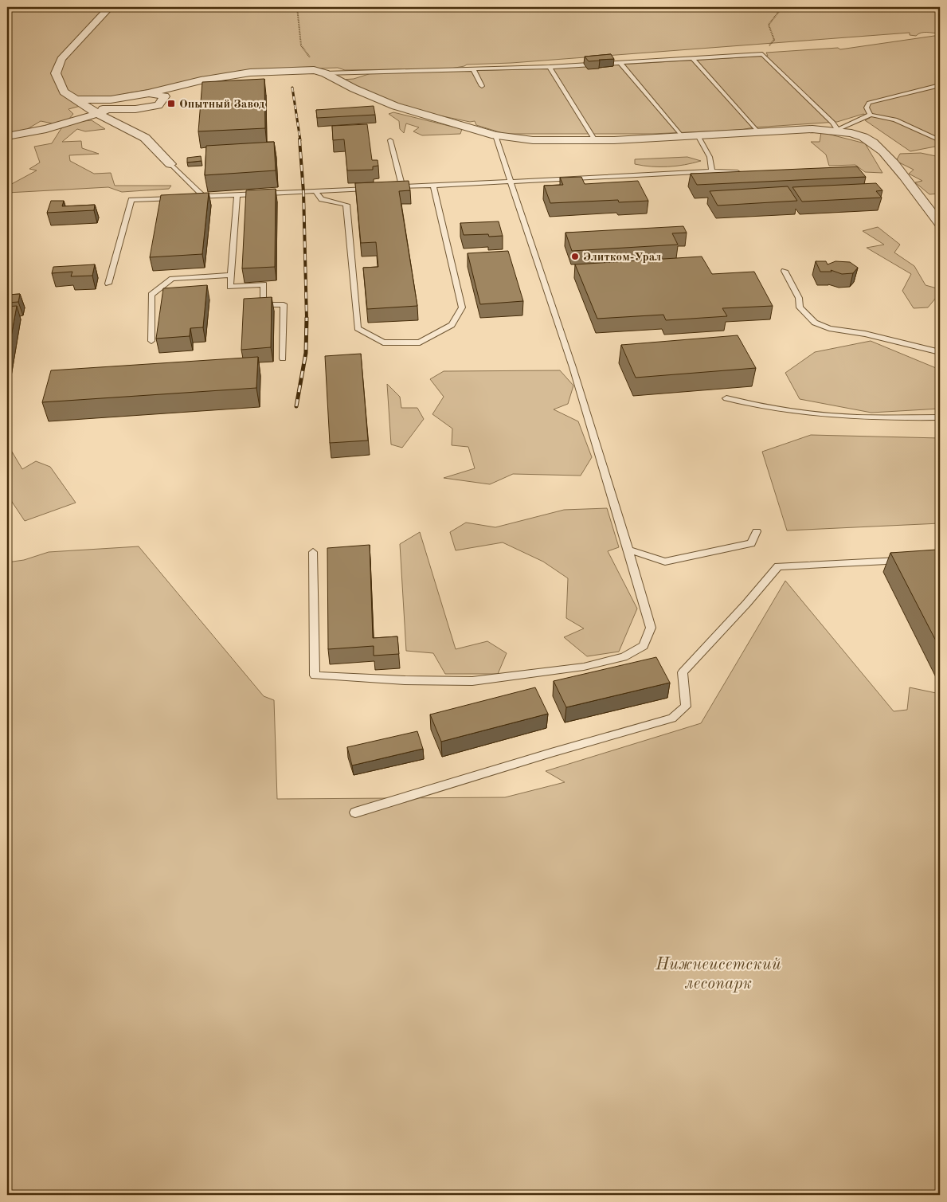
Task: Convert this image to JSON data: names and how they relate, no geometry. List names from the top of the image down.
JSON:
{
  "parks": ["Нижнеисетский лесопарк"],
  "places": {
    "transit": ["Опытный Завод"],
    "other": ["Элитком-Урал"]
  }
}
